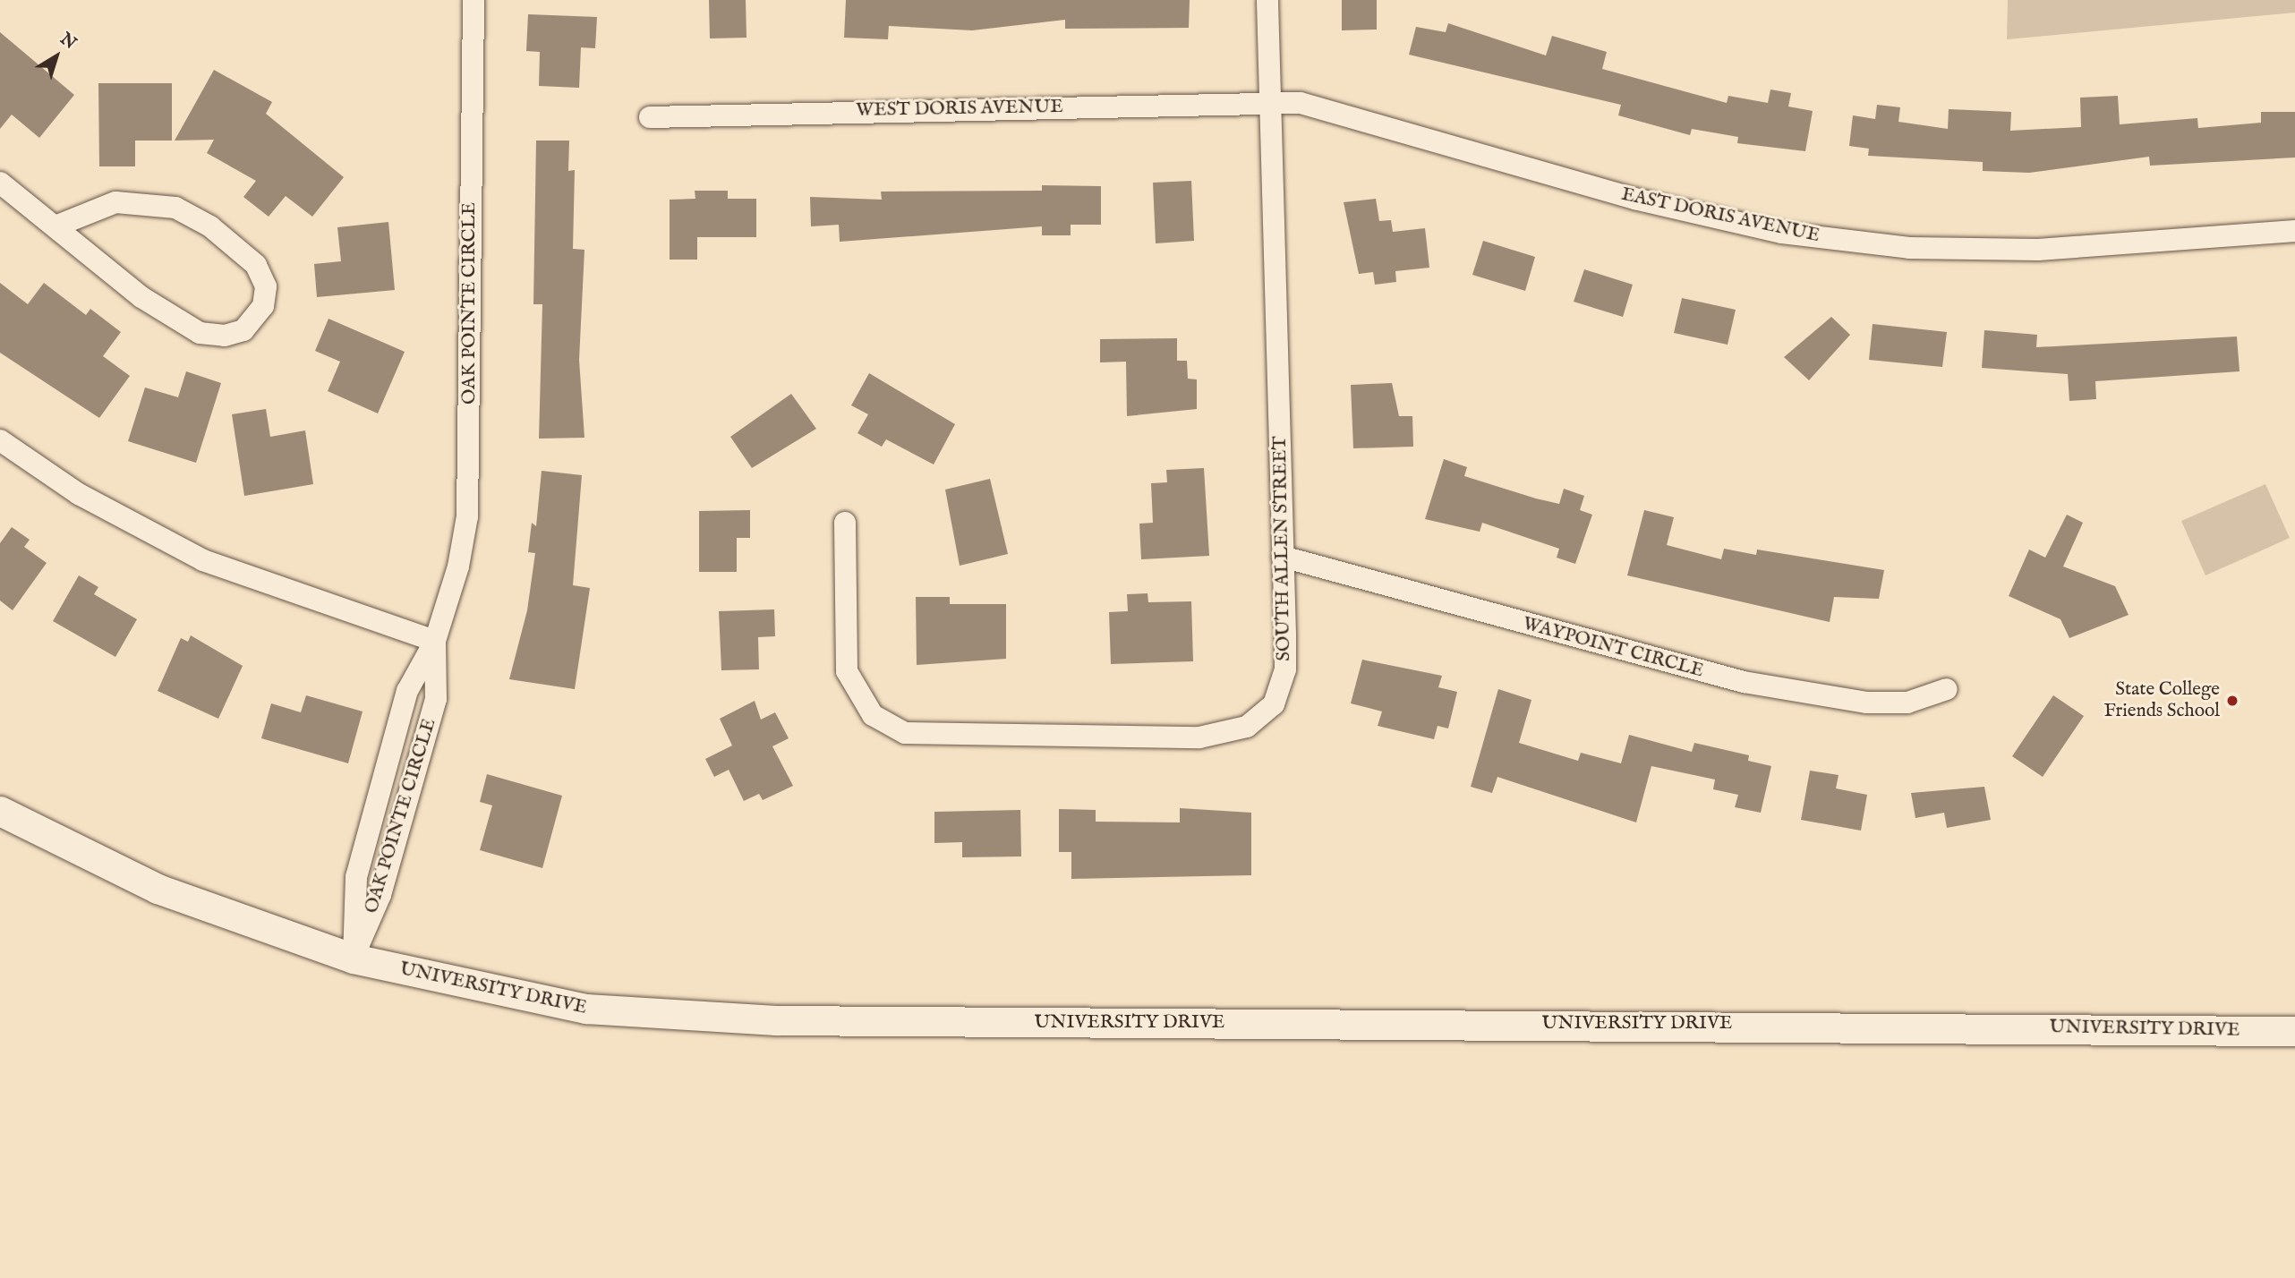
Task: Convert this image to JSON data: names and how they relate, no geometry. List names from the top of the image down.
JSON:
{
  "streets": {
    "main road": ["UNIVERSITY DRIVE"],
    "street": [
      "WEST DORIS AVENUE",
      "EAST DORIS AVENUE",
      "OAK POINTE CIRCLE",
      "SOUTH ALLEN STREET",
      "WAYPOINT CIRCLE"
    ]
  },
  "crossings": [
    ["WEST DORIS AVENUE", "EAST DORIS AVENUE"],
    ["WEST DORIS AVENUE", "SOUTH ALLEN STREET"],
    ["EAST DORIS AVENUE", "SOUTH ALLEN STREET"],
    ["OAK POINTE CIRCLE", "UNIVERSITY DRIVE"],
    ["SOUTH ALLEN STREET", "WAYPOINT CIRCLE"]
  ],
  "places": ["State College Friends School"],
  "north": "top right"
}
